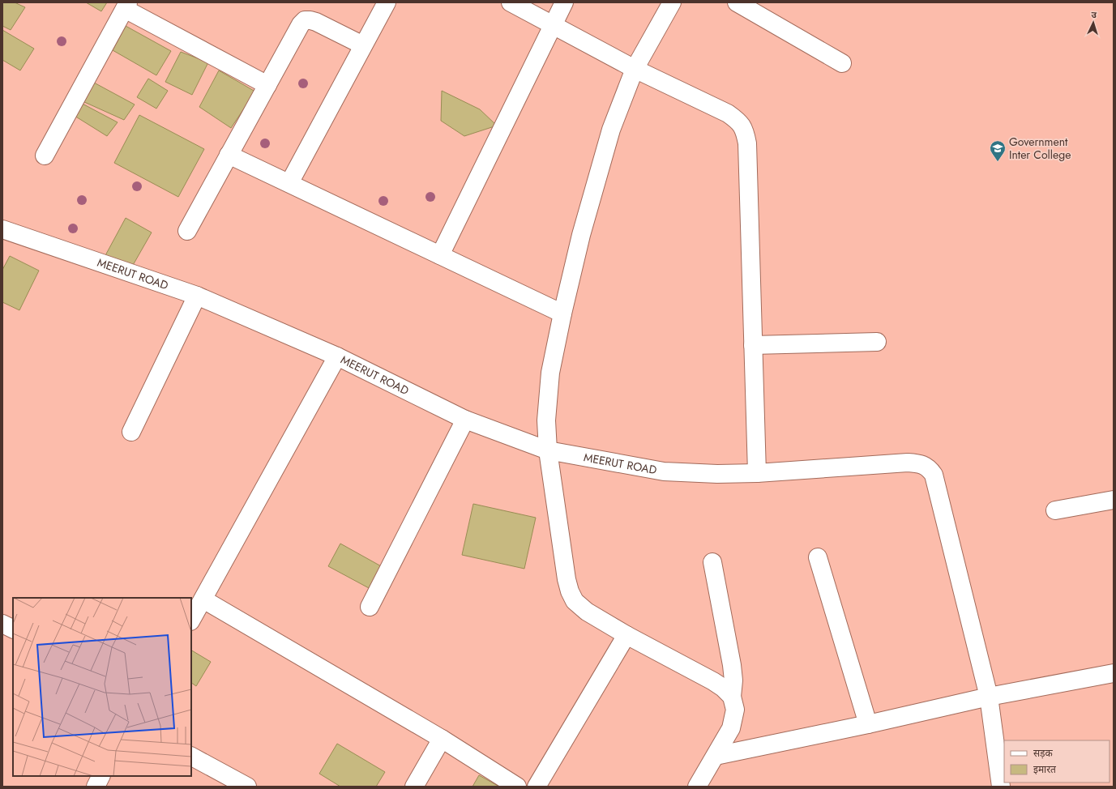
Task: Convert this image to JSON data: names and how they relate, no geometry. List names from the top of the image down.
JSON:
{
  "streets": {
    "street": ["MEERUT ROAD"]
  },
  "places": {
    "school or university": ["Government Inter College"]
  },
  "legend": ["सड़क", "इमारत"],
  "north": "top"
}
